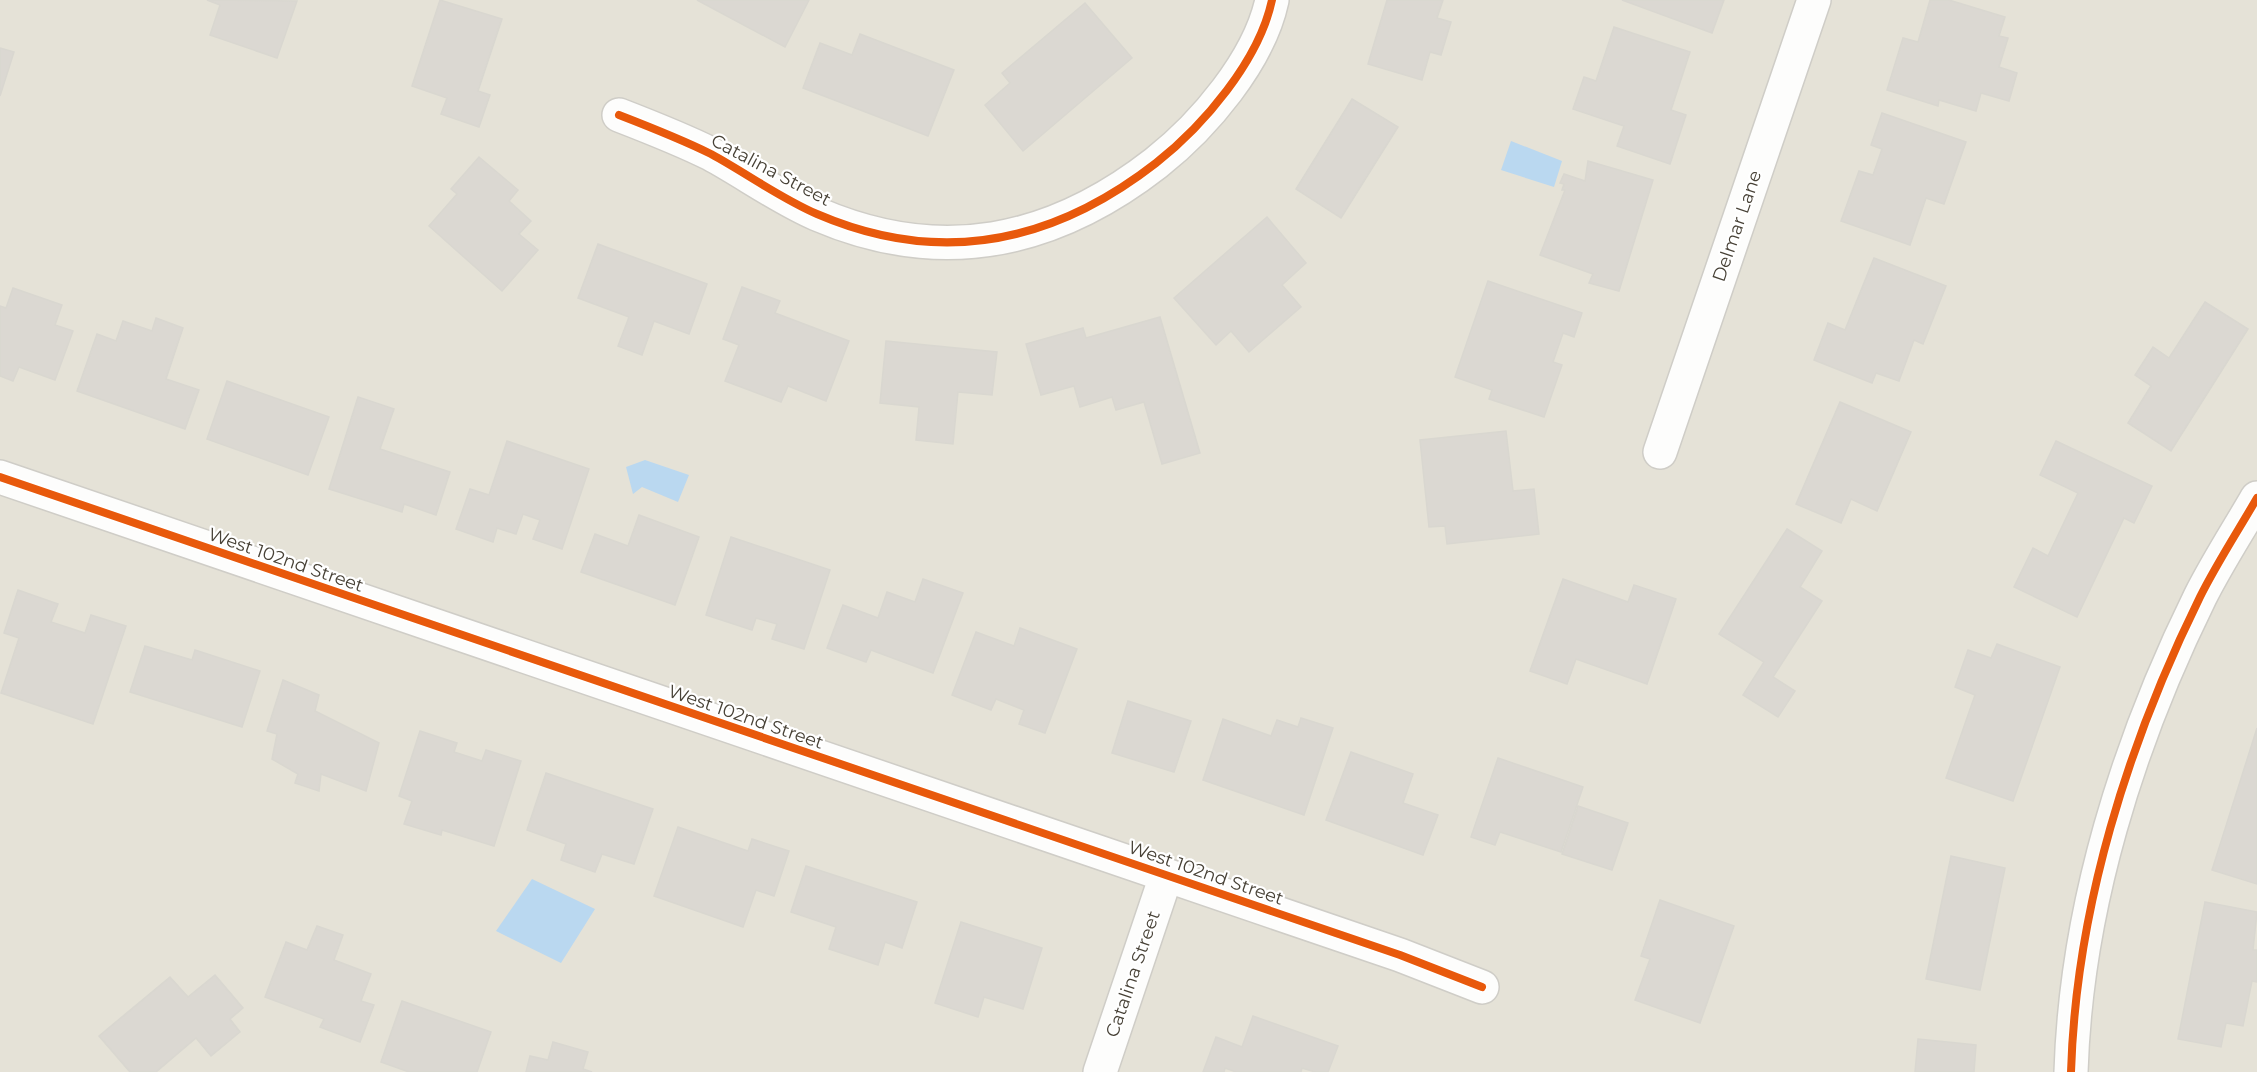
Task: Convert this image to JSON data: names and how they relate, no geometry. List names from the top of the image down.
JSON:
{
  "streets": {
    "street": ["Catalina Street", "Delmar Lane", "West 102nd Street"]
  },
  "crossings": [
    ["Catalina Street", "West 102nd Street"]
  ]
}
